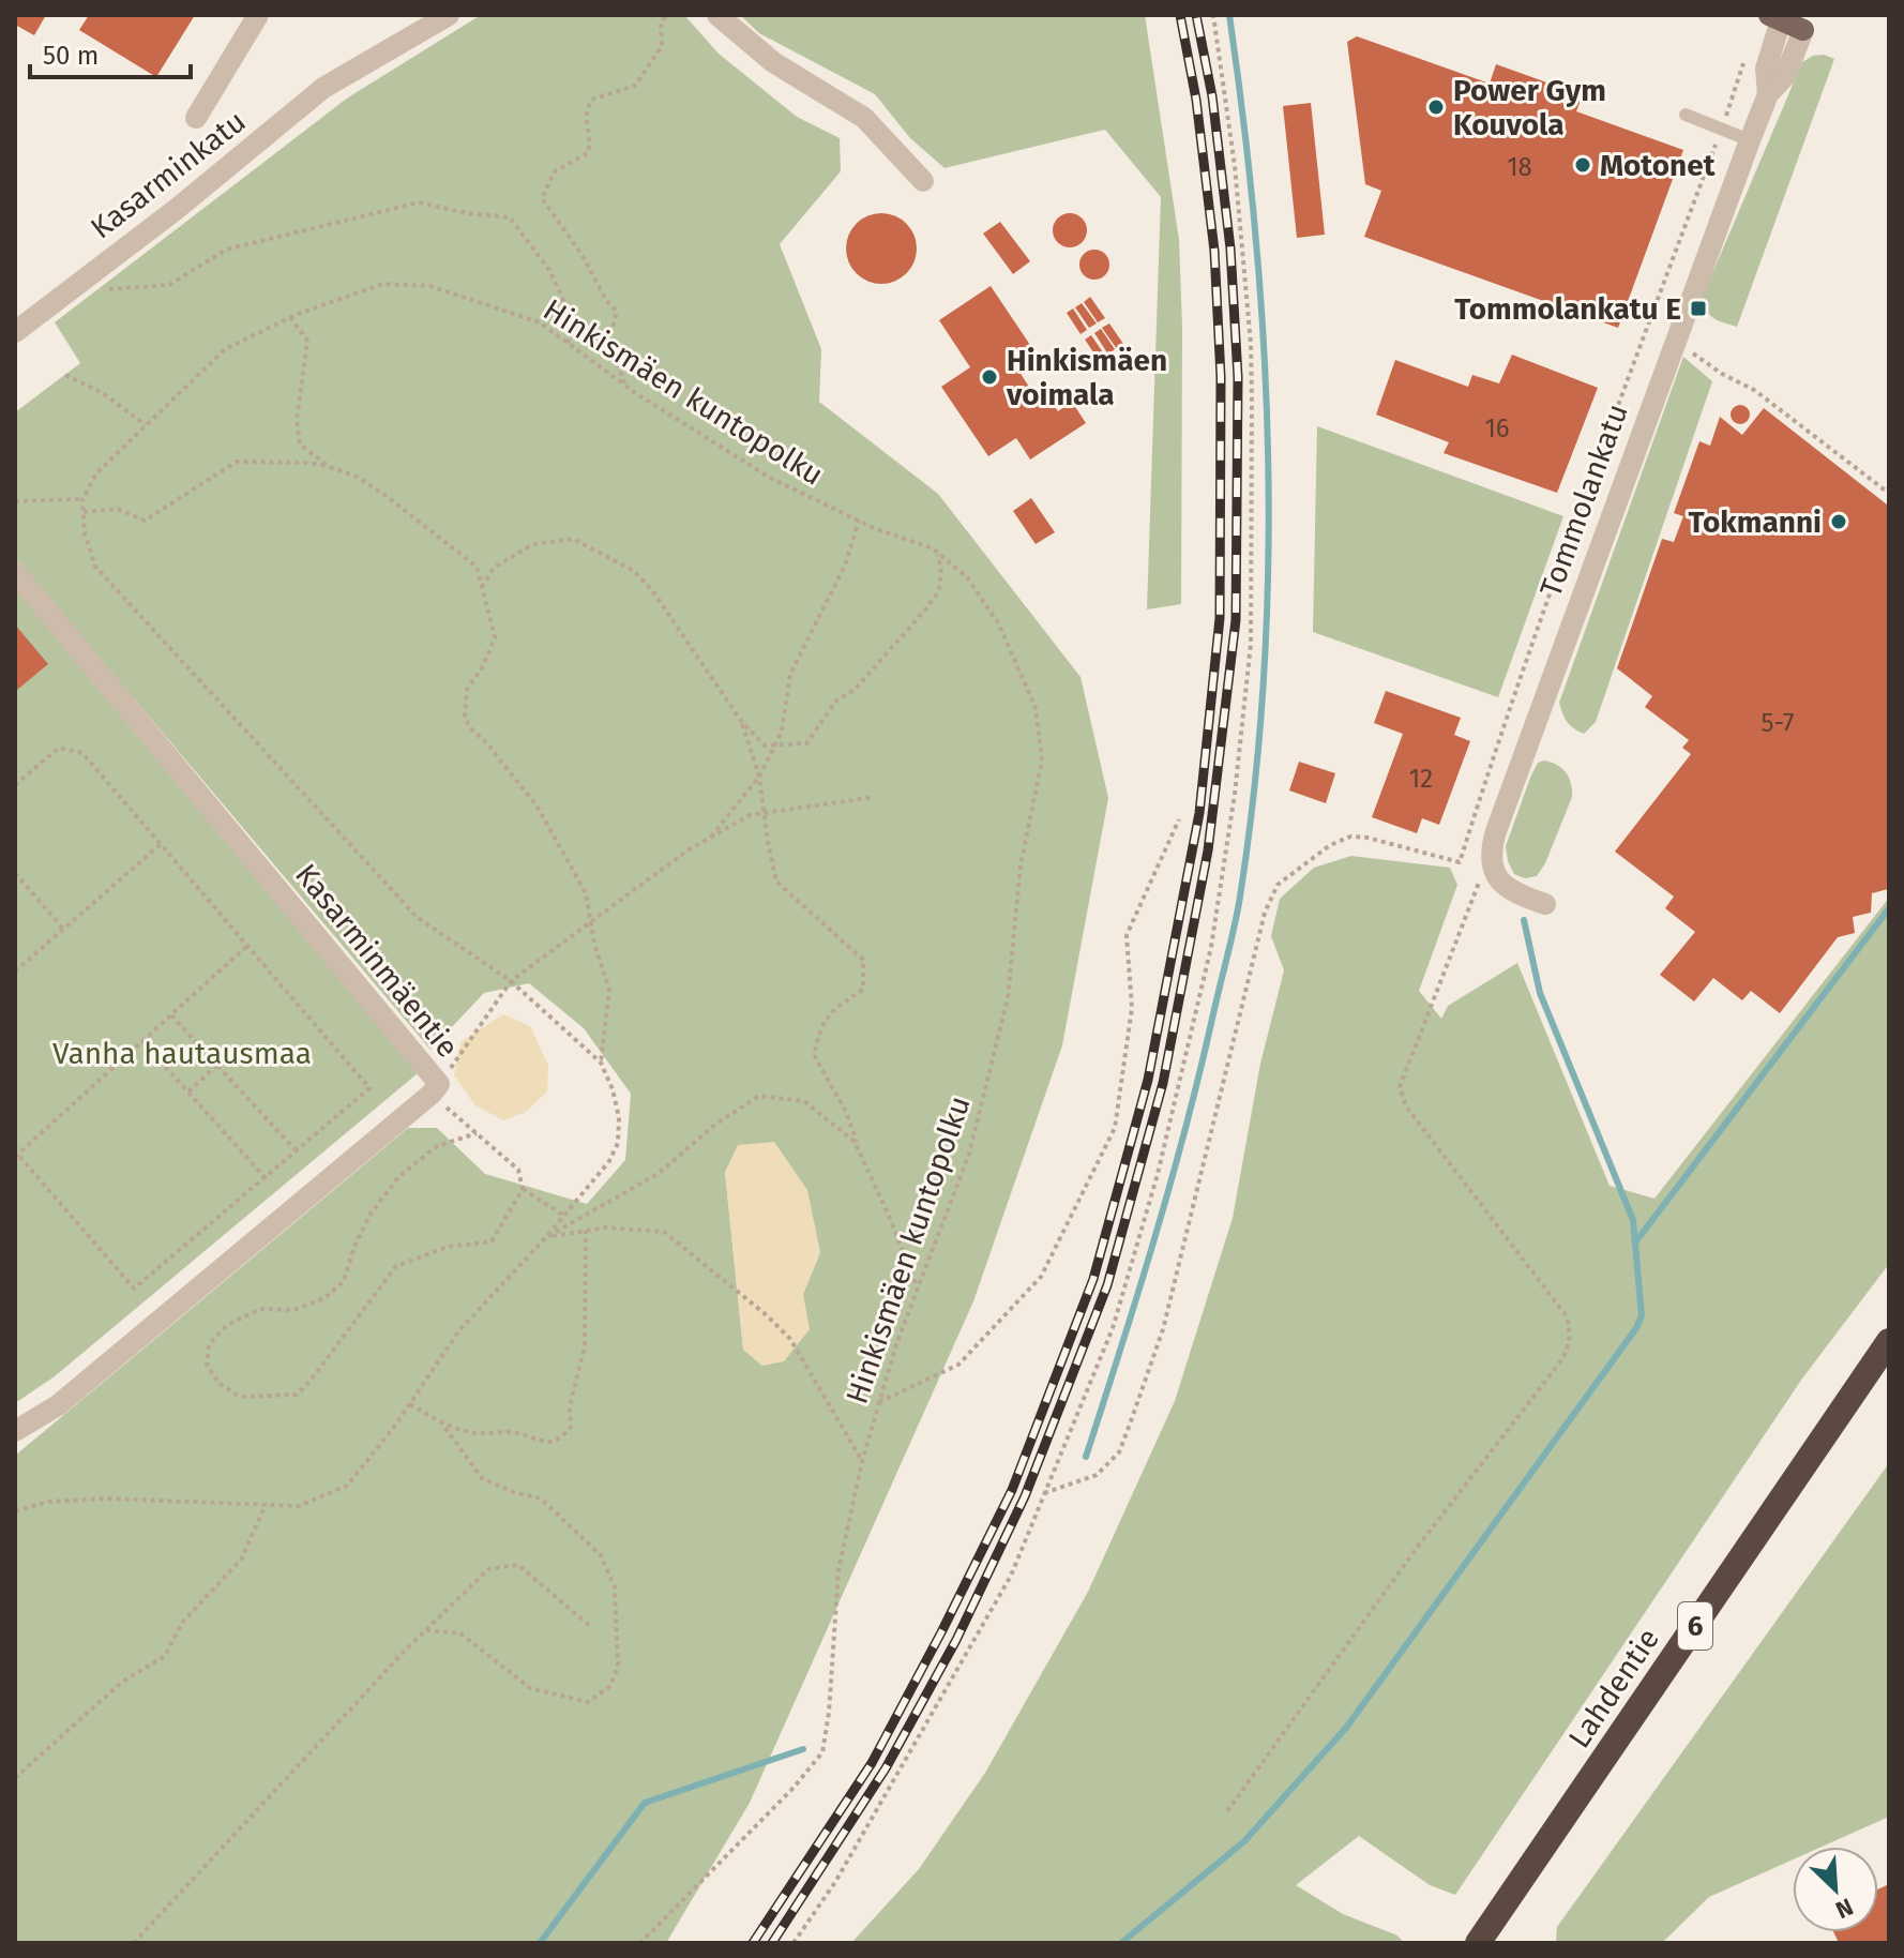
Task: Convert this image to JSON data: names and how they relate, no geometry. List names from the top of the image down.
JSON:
{
  "streets": {
    "highway": ["6", "Lahdentie"],
    "street": ["Kasarminkatu", "Tommolankatu", "Kasarminmäentie"],
    "path": ["Hinkismäen kuntopolku"]
  },
  "parks": ["Vanha hautausmaa"],
  "places": {
    "other": [
      "Power Gym Kouvola",
      "Motonet",
      "Hinkismäen voimala",
      "Tokmanni"
    ],
    "transit": ["Tommolankatu E"]
  },
  "house_numbers": [
    "18",
    "16",
    "5-7",
    "12"
  ],
  "scale_bar": "50 m",
  "north": "bottom right"
}
